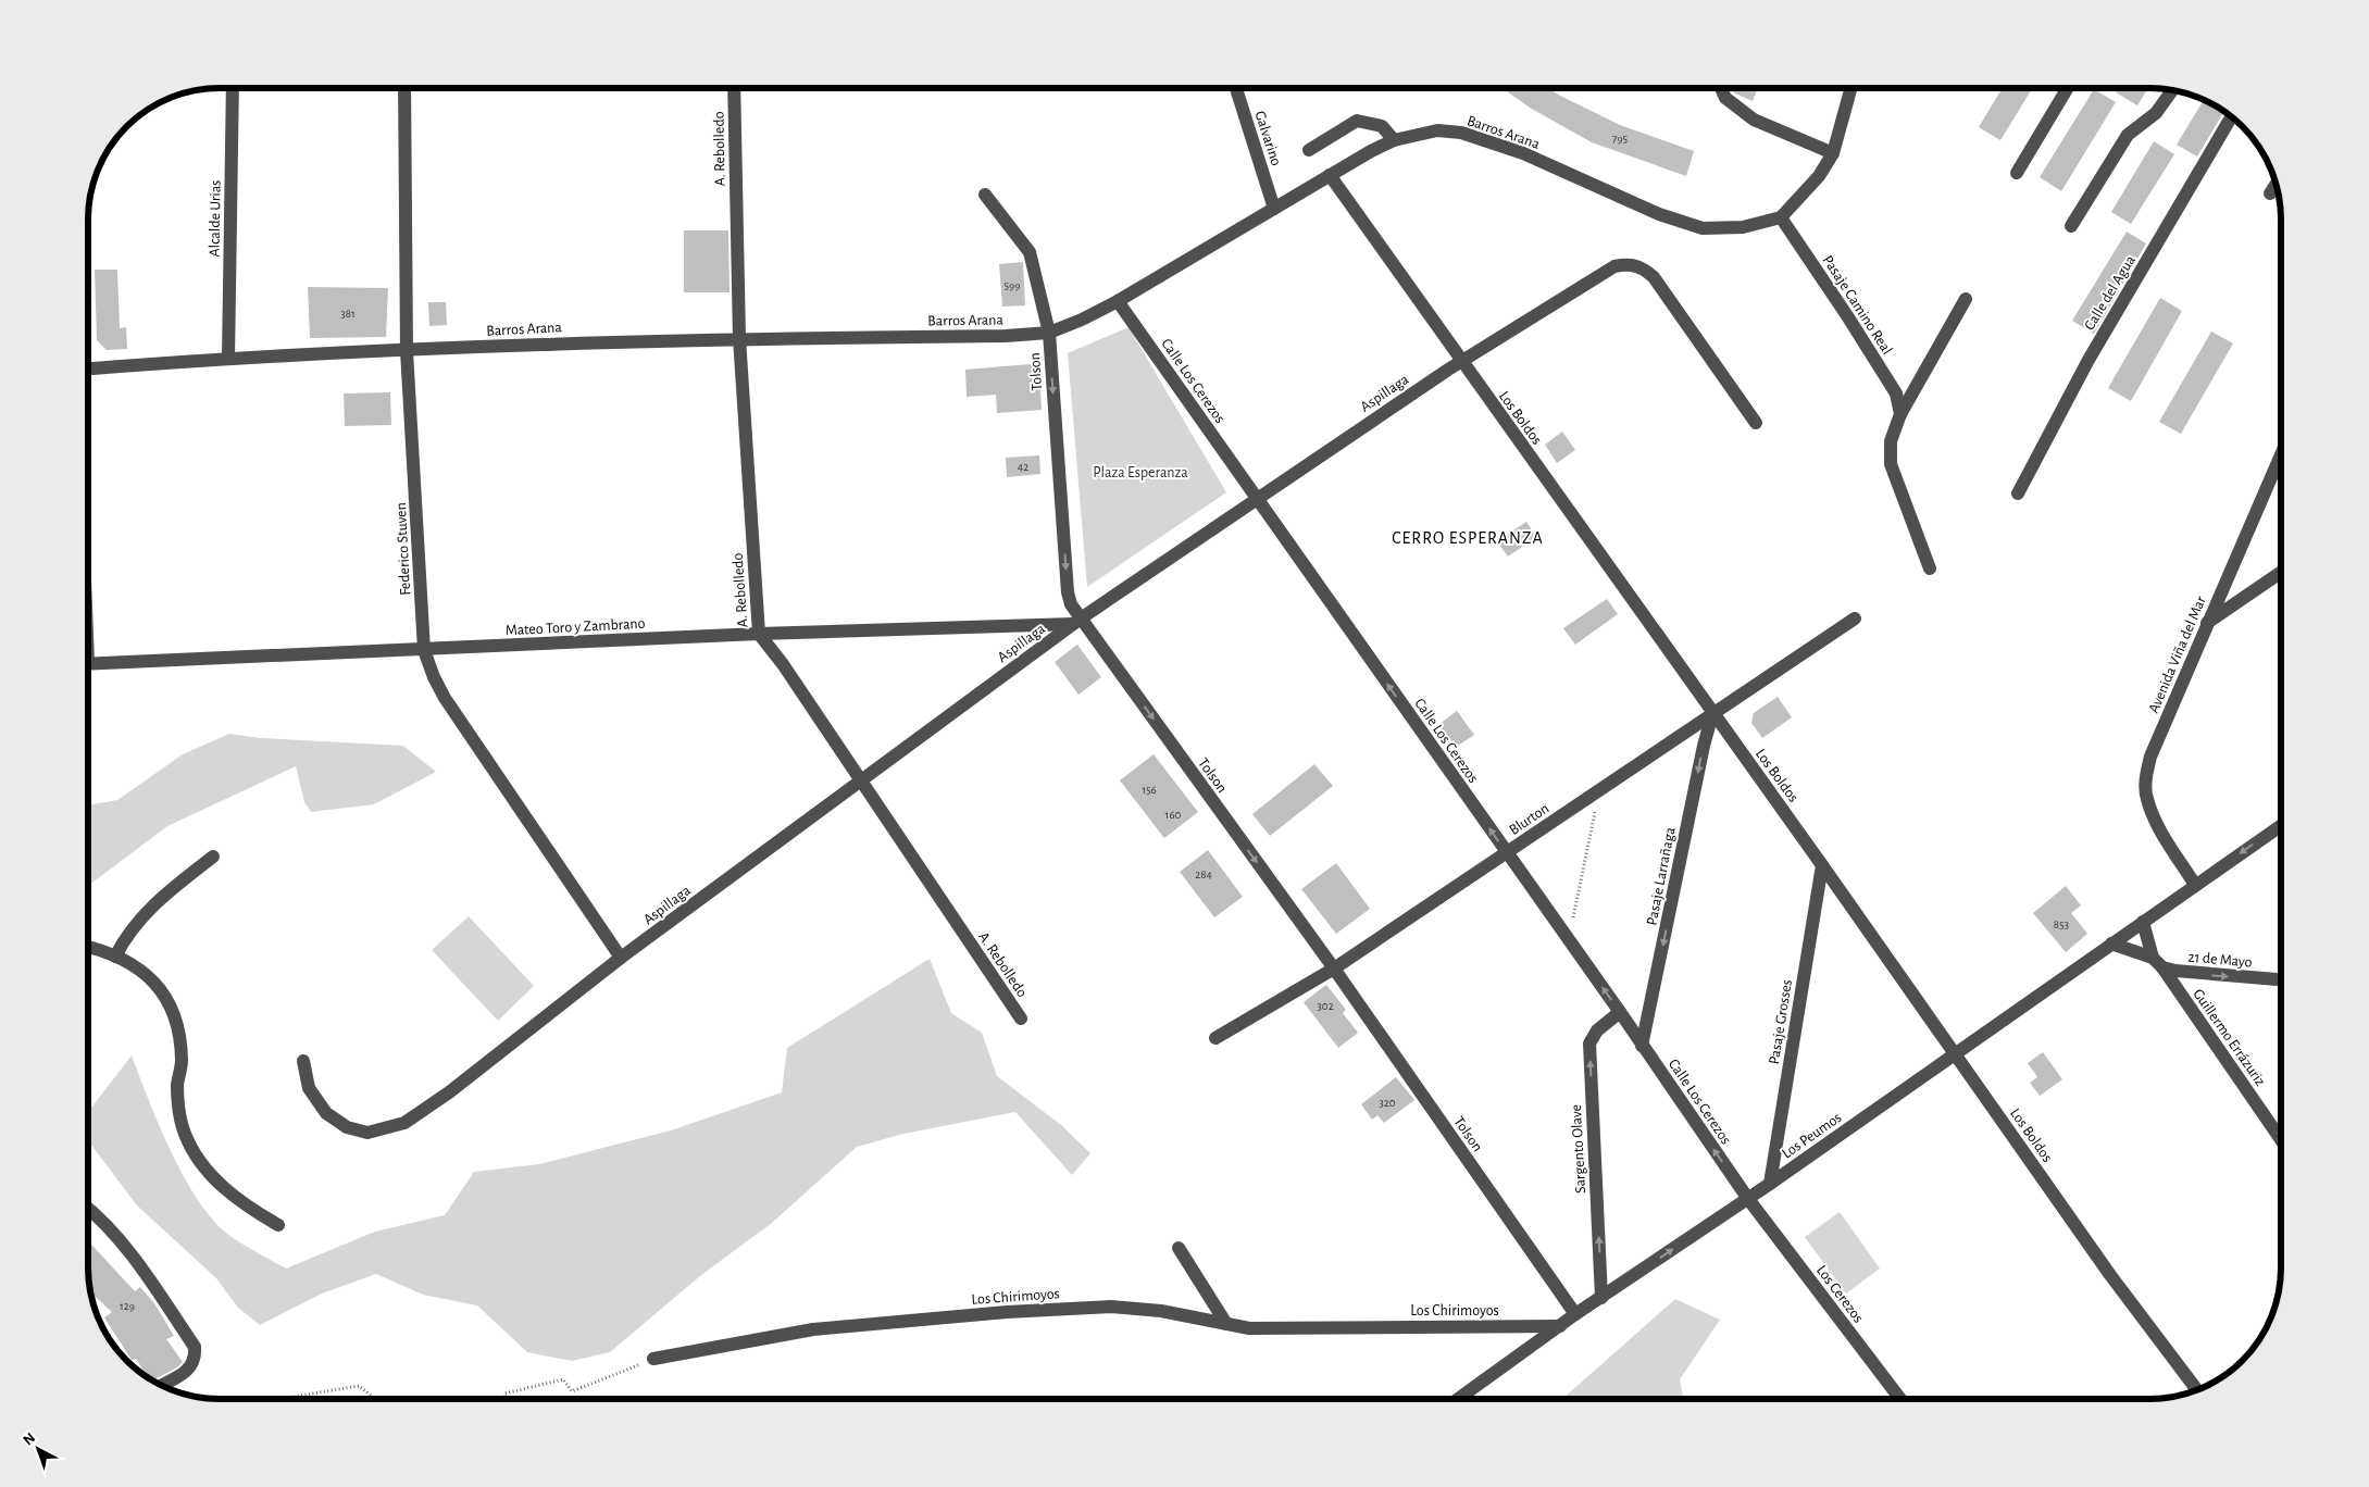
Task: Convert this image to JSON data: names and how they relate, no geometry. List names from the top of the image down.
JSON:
{
  "streets": {
    "street": [
      "Barros Arana",
      "Galvarino",
      "A. Rebolledo",
      "Alcalde Urias",
      "Calle del Agua",
      "Pasaje Camino Real",
      "Tolson",
      "Calle Los Cerezos",
      "Aspillaga",
      "Los Boldos",
      "Federico Stuven",
      "Mateo Toro y Zambrano",
      "Avenida Viña del Mar",
      "Blurton",
      "Pasaje Larrañaga",
      "21 de Mayo",
      "Pasaje Grosses",
      "Guillermo Errázuriz",
      "Los Peumos",
      "Sargento Olave",
      "Los Cerezos",
      "Los Chirimoyos"
    ]
  },
  "crossings": [
    ["Barros Arana", "Galvarino"],
    ["Barros Arana", "A. Rebolledo"],
    ["Barros Arana", "Alcalde Urias"],
    ["Barros Arana", "Pasaje Camino Real"],
    ["Barros Arana", "Tolson"],
    ["Barros Arana", "Calle Los Cerezos"],
    ["Barros Arana", "Los Boldos"],
    ["Barros Arana", "Federico Stuven"],
    ["A. Rebolledo", "Aspillaga"],
    ["A. Rebolledo", "Mateo Toro y Zambrano"],
    ["Tolson", "Aspillaga"],
    ["Tolson", "Mateo Toro y Zambrano"],
    ["Tolson", "Blurton"],
    ["Tolson", "Los Peumos"],
    ["Calle Los Cerezos", "Aspillaga"],
    ["Calle Los Cerezos", "Blurton"],
    ["Calle Los Cerezos", "Pasaje Larrañaga"],
    ["Calle Los Cerezos", "Los Peumos"],
    ["Calle Los Cerezos", "Sargento Olave"],
    ["Calle Los Cerezos", "Los Cerezos"],
    ["Aspillaga", "Los Boldos"],
    ["Aspillaga", "Federico Stuven"],
    ["Aspillaga", "Mateo Toro y Zambrano"],
    ["Los Boldos", "Blurton"],
    ["Los Boldos", "Pasaje Larrañaga"],
    ["Los Boldos", "Pasaje Grosses"],
    ["Los Boldos", "Los Peumos"],
    ["Federico Stuven", "Mateo Toro y Zambrano"],
    ["Avenida Viña del Mar", "Los Peumos"],
    ["Blurton", "Pasaje Larrañaga"],
    ["21 de Mayo", "Guillermo Errázuriz"],
    ["21 de Mayo", "Los Peumos"],
    ["Pasaje Grosses", "Los Peumos"],
    ["Los Peumos", "Sargento Olave"],
    ["Los Peumos", "Los Cerezos"],
    ["Los Peumos", "Los Chirimoyos"]
  ],
  "one_way": [
    "Tolson",
    "Calle Los Cerezos",
    "Pasaje Larrañaga",
    "21 de Mayo",
    "Sargento Olave"
  ],
  "districts": ["CERRO ESPERANZA"],
  "parks": ["Plaza Esperanza"],
  "house_numbers": [
    "795",
    "599",
    "381",
    "42",
    "156",
    "160",
    "284",
    "853",
    "302",
    "320",
    "129"
  ],
  "north": "top left"
}
